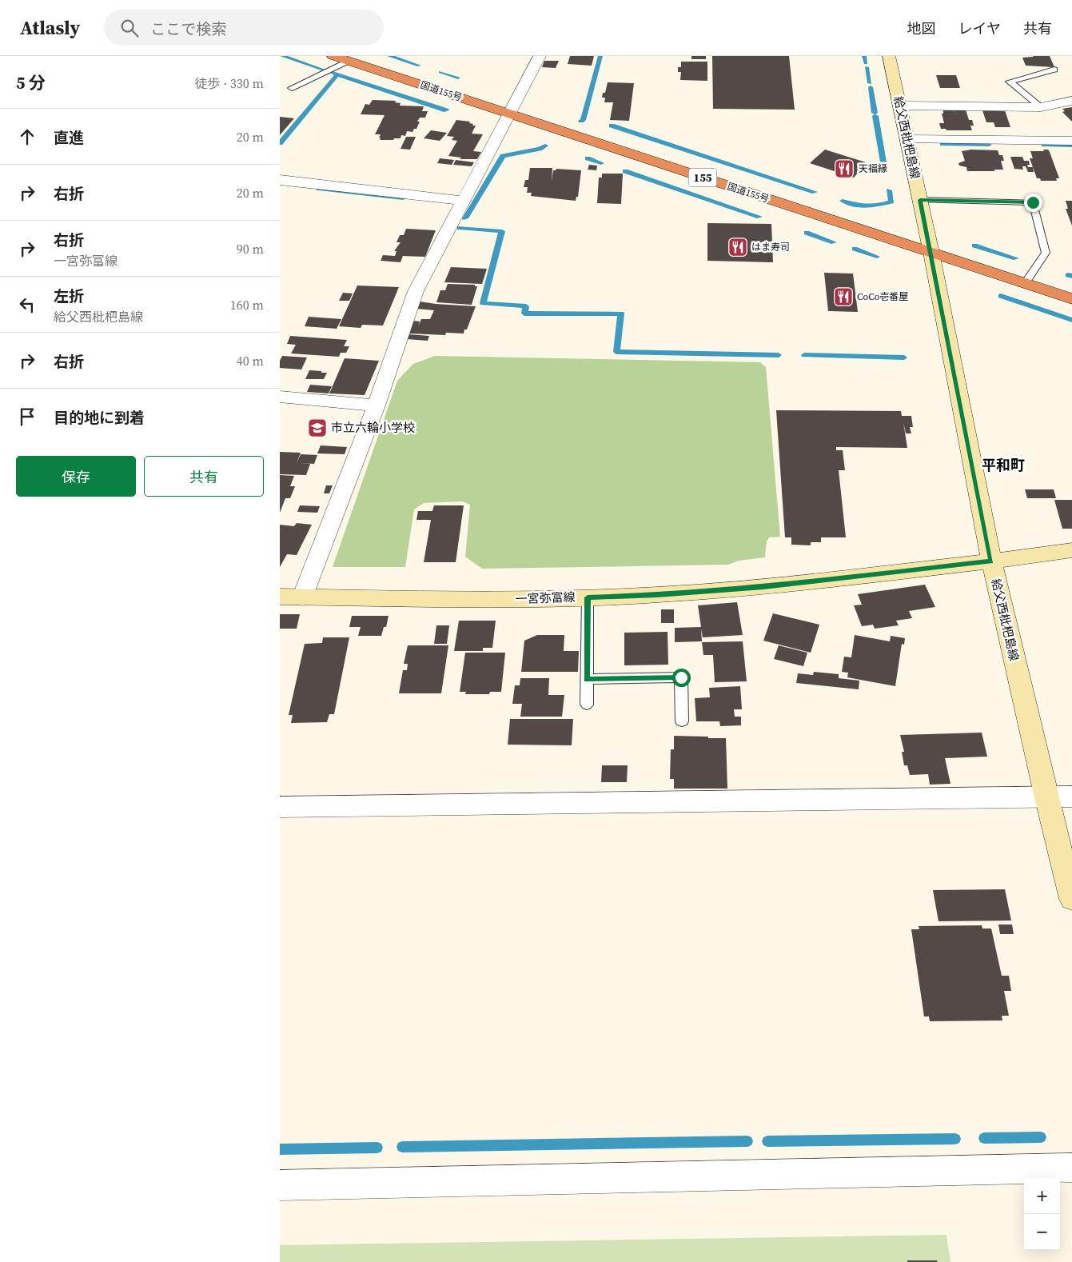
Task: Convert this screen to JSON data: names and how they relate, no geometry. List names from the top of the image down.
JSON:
{
  "streets": {
    "highway": ["国道155号", "155"],
    "main road": ["給父西枇杷島線", "一宮弥富線"]
  },
  "crossings": [
    ["国道155号", "給父西枇杷島線"],
    ["給父西枇杷島線", "一宮弥富線"]
  ],
  "districts": ["平和町"],
  "places": {
    "restaurant": ["天福縁", "はま寿司", "CoCo壱番屋"],
    "school or university": ["市立六輪小学校"]
  },
  "page": {
    "header": "Atlasly",
    "search": "ここで検索",
    "nav": ["地図", "レイヤ", "共有"],
    "heading": ["5 分", "徒歩 · 330 m"],
    "list": [
      ["直進", "20 m"],
      ["右折", "20 m"],
      ["右折", "一宮弥富線", "90 m"],
      ["左折", "給父西枇杷島線", "160 m"],
      ["右折", "40 m"],
      "目的地に到着"
    ],
    "buttons": ["保存", "共有"],
    "map_buttons": ["+", "−"]
  }
}
